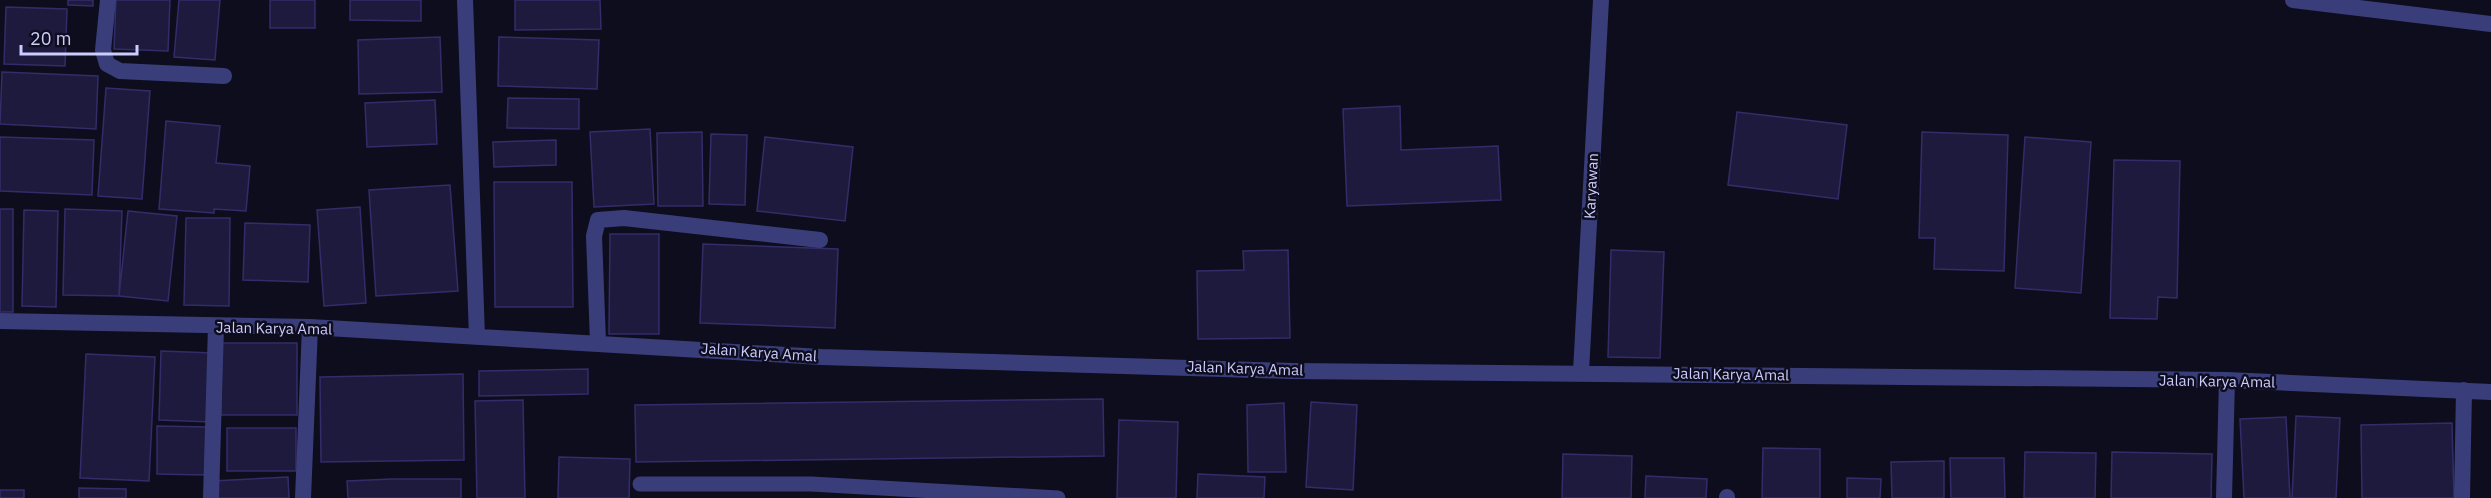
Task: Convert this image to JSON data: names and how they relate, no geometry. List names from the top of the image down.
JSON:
{
  "streets": {
    "street": ["Karyawan", "Jalan Karya Amal"]
  },
  "crossings": [
    ["Karyawan", "Jalan Karya Amal"]
  ],
  "scale_bar": "20 m"
}
